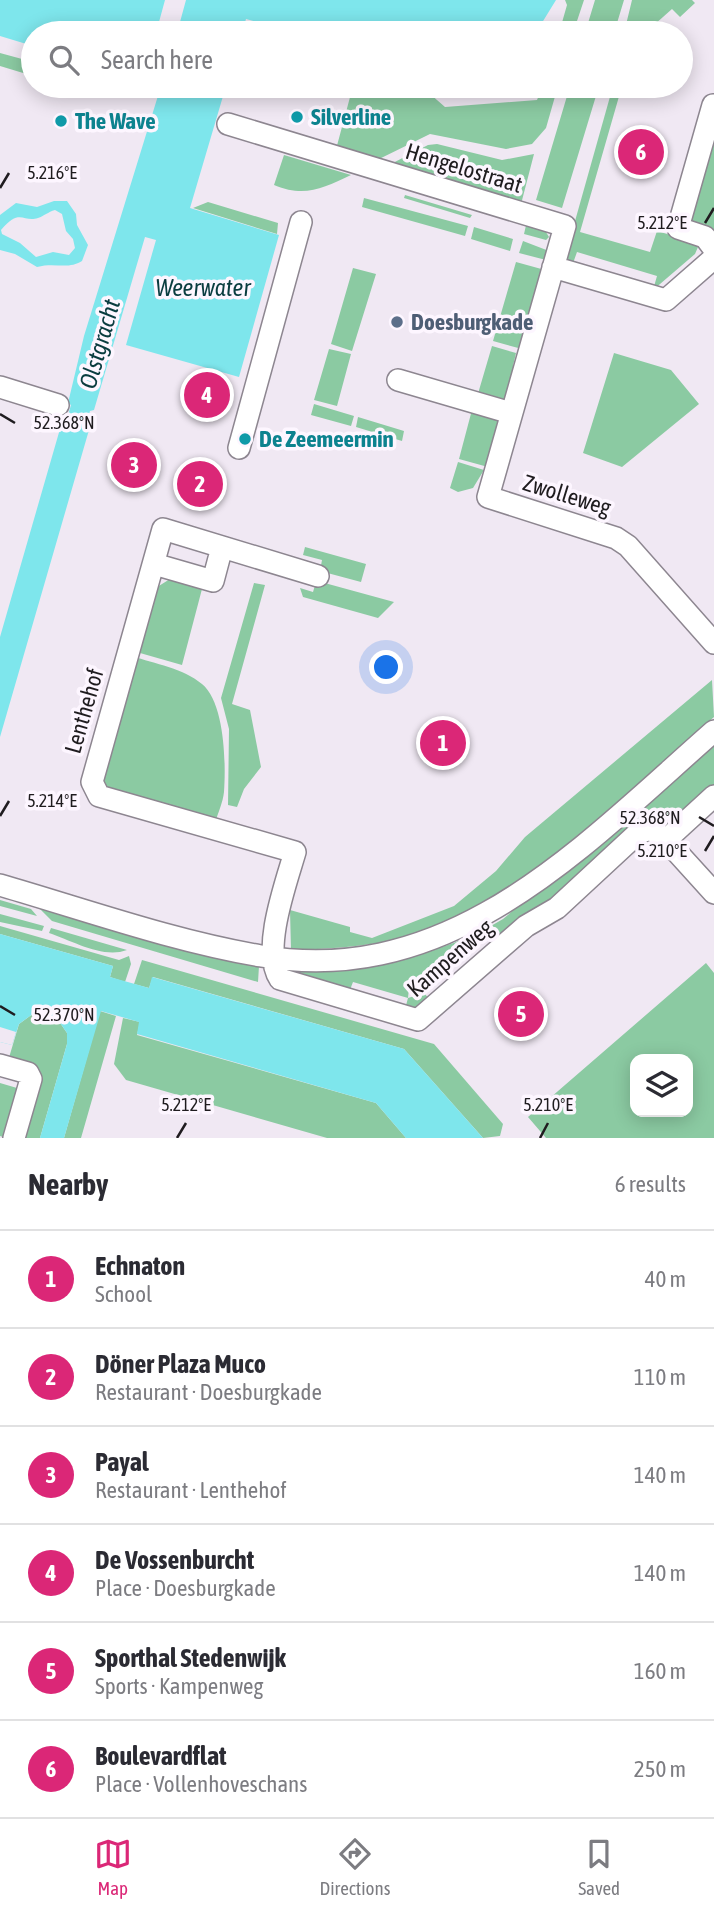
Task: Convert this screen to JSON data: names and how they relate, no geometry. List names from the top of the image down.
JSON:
{
  "streets": {
    "street": [
      "Hengelostraat",
      "Zwolleweg",
      "Lenthehof",
      "Kampenweg"
    ]
  },
  "crossings": [
    ["Hengelostraat", "Zwolleweg"],
    ["Lenthehof", "Kampenweg"]
  ],
  "water": ["Weerwater", "Olstgracht"],
  "places": [
    "Silverline",
    "The Wave",
    "Doesburgkade",
    "De Zeemeermin"
  ],
  "page": {
    "search": "Search here",
    "pins": [
      "6",
      "4",
      "3",
      "2",
      "1",
      "5"
    ],
    "heading": ["Nearby", "6 results"],
    "list": [
      {
        "mark": "1",
        "name": "Echnaton",
        "note": "School",
        "value": "40 m"
      },
      {
        "mark": "2",
        "name": "Döner Plaza Muco",
        "note": "Restaurant · Doesburgkade",
        "value": "110 m"
      },
      {
        "mark": "3",
        "name": "Payal",
        "note": "Restaurant · Lenthehof",
        "value": "140 m"
      },
      {
        "mark": "4",
        "name": "De Vossenburcht",
        "note": "Place · Doesburgkade",
        "value": "140 m"
      },
      {
        "mark": "5",
        "name": "Sporthal Stedenwijk",
        "note": "Sports · Kampenweg",
        "value": "160 m"
      },
      {
        "mark": "6",
        "name": "Boulevardflat",
        "note": "Place · Vollenhoveschans",
        "value": "250 m"
      }
    ],
    "nav": ["Map", "Directions", "Saved"]
  },
  "coordinates": [
    "5.216°E",
    "5.212°E",
    "52.368°N",
    "5.214°E",
    "5.210°E",
    "52.370°N"
  ]
}
